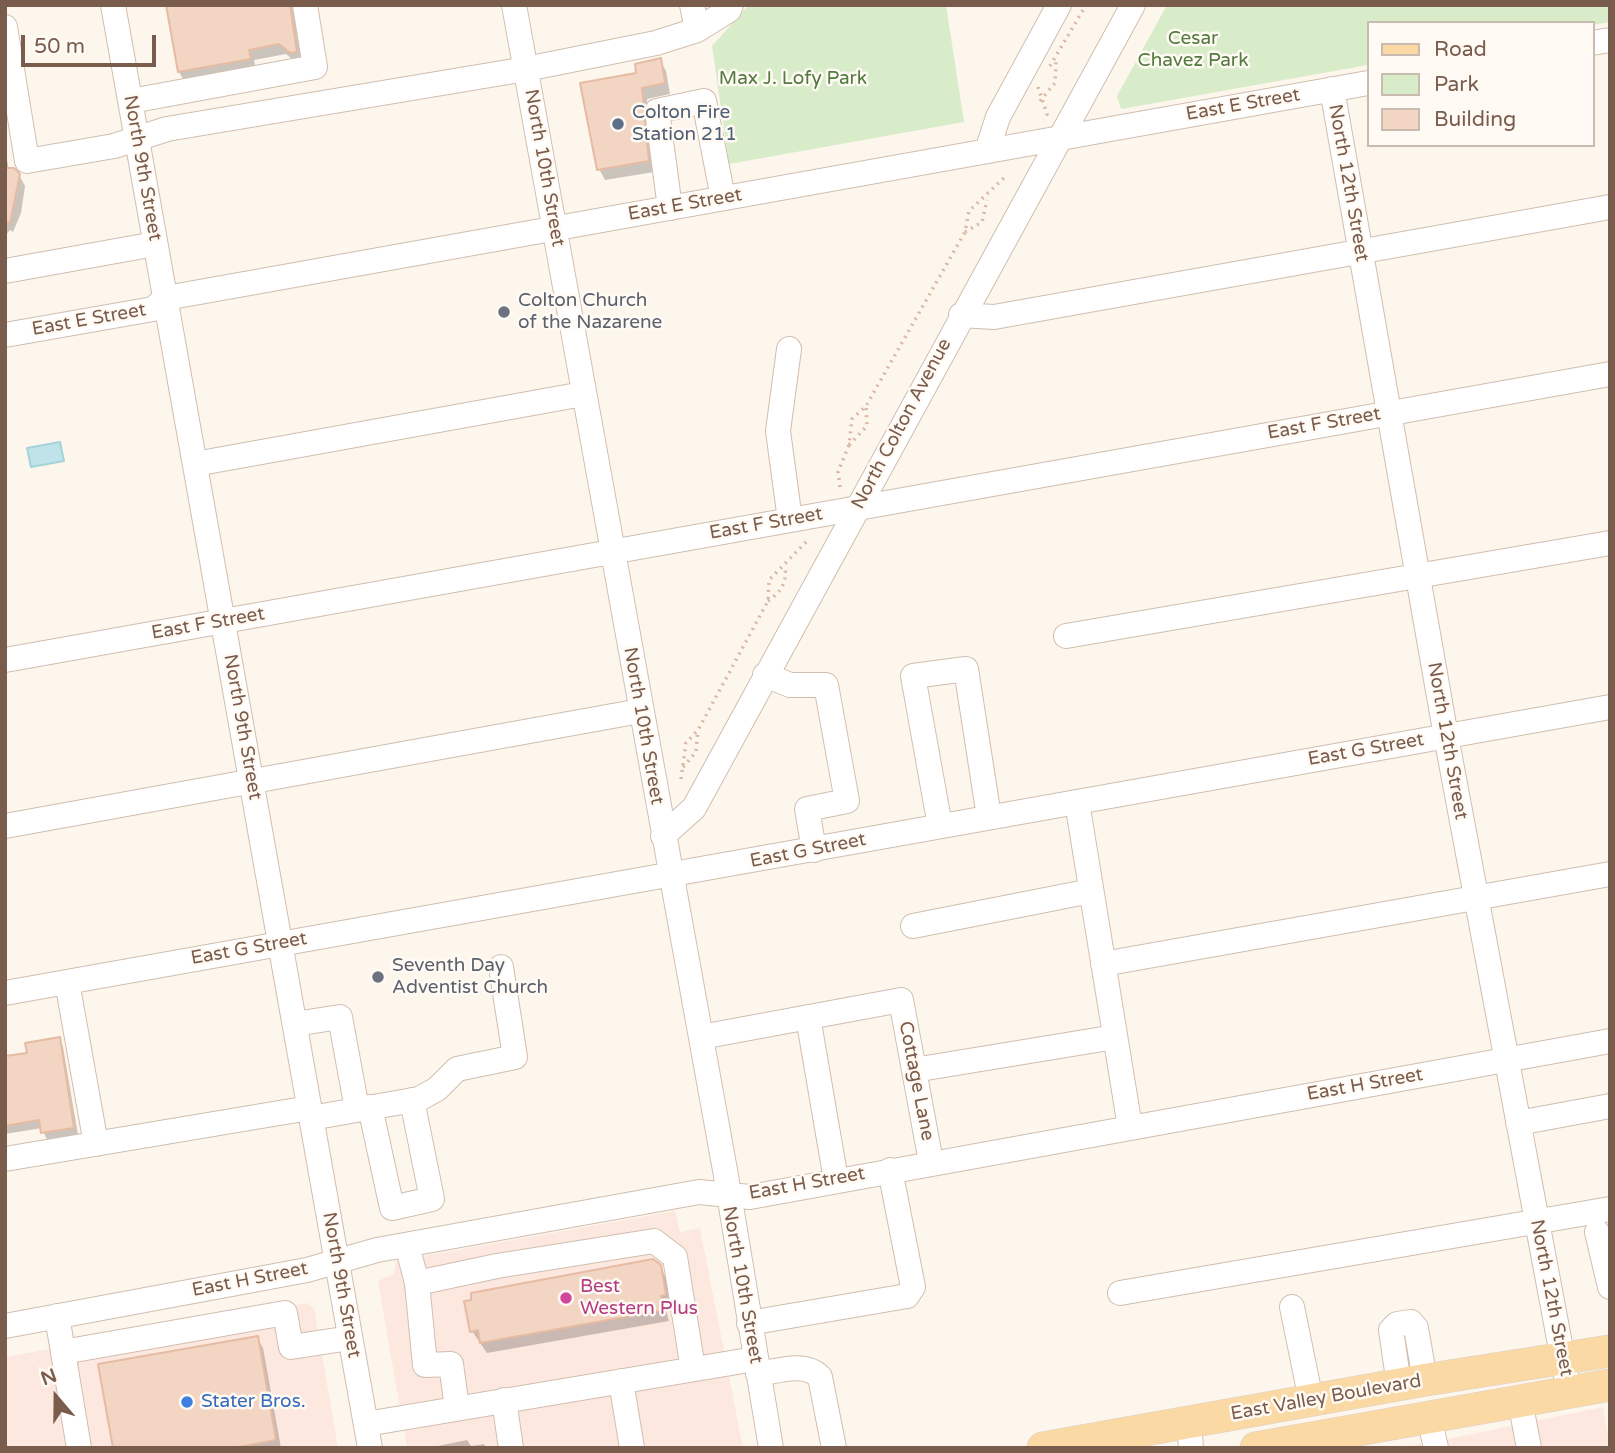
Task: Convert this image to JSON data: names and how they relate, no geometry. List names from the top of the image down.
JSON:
{
  "streets": {
    "main road": ["East Valley Boulevard"],
    "street": [
      "East E Street",
      "North 9th Street",
      "North 10th Street",
      "North 12th Street",
      "North Colton Avenue",
      "East F Street",
      "East G Street",
      "Cottage Lane",
      "East H Street"
    ]
  },
  "crossings": [
    ["East E Street", "North 9th Street"],
    ["East E Street", "North 10th Street"],
    ["East E Street", "North 12th Street"],
    ["East E Street", "North Colton Avenue"],
    ["North 9th Street", "East F Street"],
    ["North 9th Street", "East G Street"],
    ["North 9th Street", "East H Street"],
    ["North 10th Street", "North Colton Avenue"],
    ["North 10th Street", "East F Street"],
    ["North 10th Street", "East G Street"],
    ["North 10th Street", "East H Street"],
    ["North 12th Street", "East F Street"],
    ["North 12th Street", "East G Street"],
    ["North 12th Street", "East H Street"],
    ["North 12th Street", "East Valley Boulevard"],
    ["North Colton Avenue", "East F Street"],
    ["Cottage Lane", "East H Street"]
  ],
  "parks": ["Cesar Chavez Park", "Max J. Lofy Park"],
  "places": [
    "Colton Fire Station 211",
    "Colton Church of the Nazarene",
    "Seventh Day Adventist Church",
    "Best Western Plus",
    "Stater Bros."
  ],
  "legend": ["Road", "Park", "Building"],
  "scale_bar": "50 m",
  "north": "top"
}
